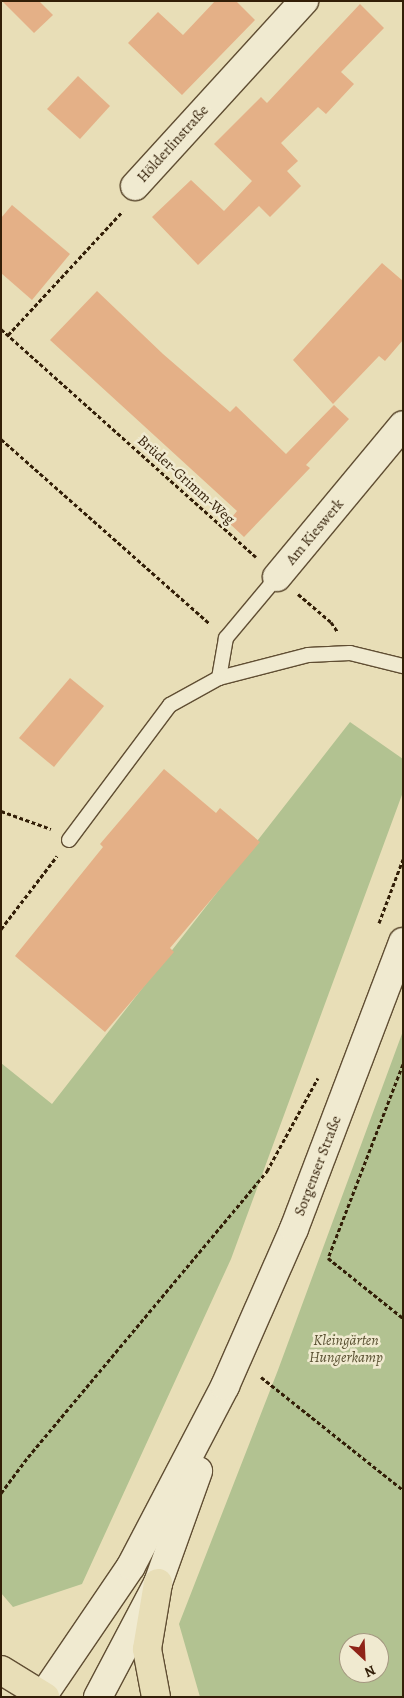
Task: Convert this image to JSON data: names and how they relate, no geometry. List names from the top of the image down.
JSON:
{
  "streets": {
    "main road": ["Hölderlinstraße", "Am Kieswerk", "Sorgenser Straße"],
    "path": ["Brüder-Grimm-Weg"]
  },
  "crossings": [
    ["Hölderlinstraße", "Brüder-Grimm-Weg"],
    ["Brüder-Grimm-Weg", "Am Kieswerk"]
  ],
  "parks": ["Kleingärten Hungerkamp"],
  "north": "bottom right"
}
